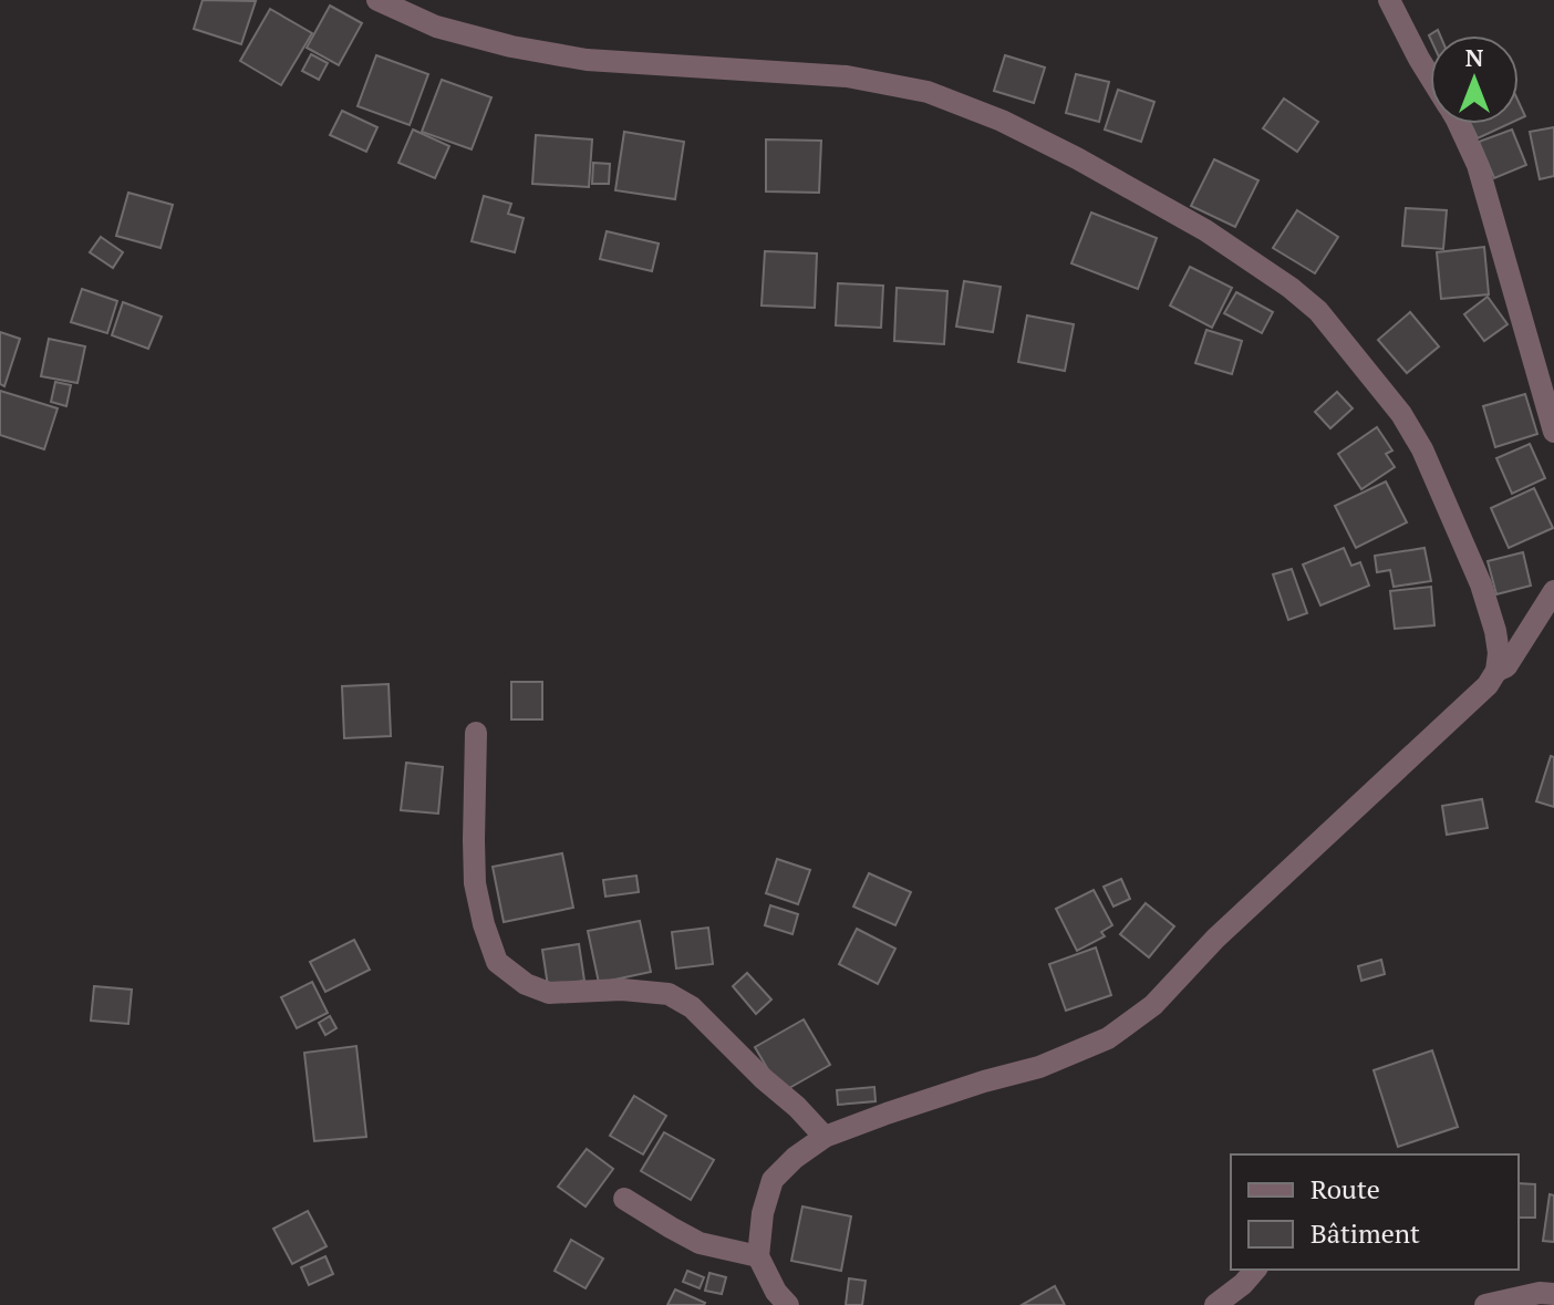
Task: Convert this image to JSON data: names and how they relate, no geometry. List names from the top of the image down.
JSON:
{
  "legend": ["Route", "Bâtiment"],
  "north": "top"
}
